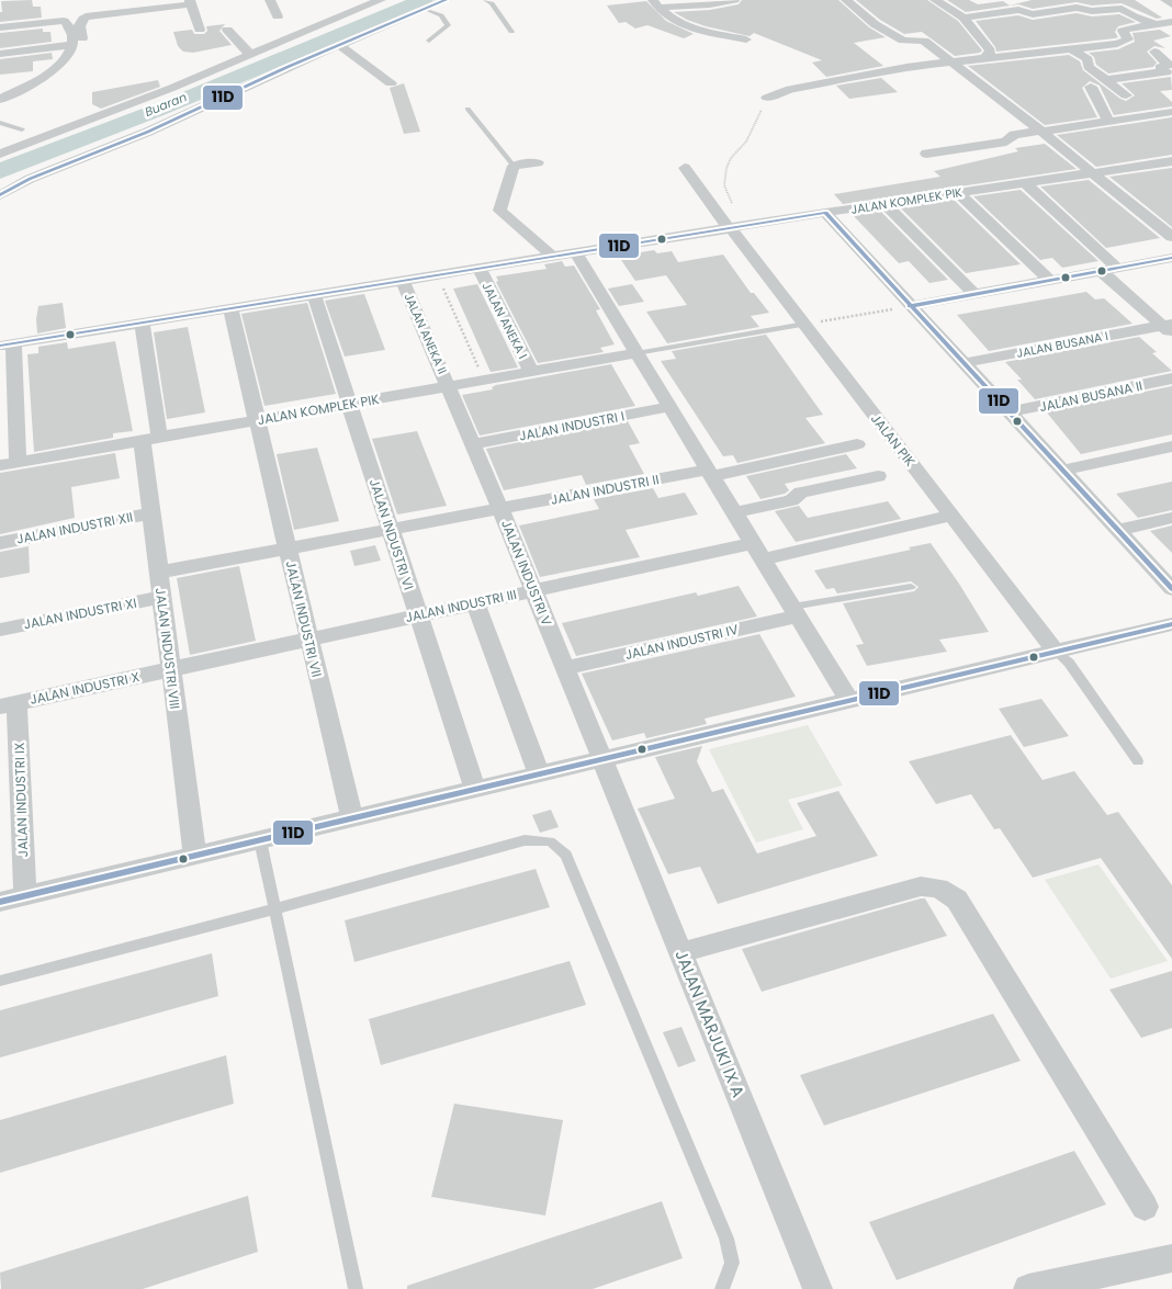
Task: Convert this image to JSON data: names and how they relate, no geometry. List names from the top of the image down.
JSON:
{
  "streets": {
    "street": [
      "JALAN KOMPLEK PIK",
      "JALAN ANEKA I",
      "JALAN ANEKA II",
      "JALAN BUSANA I",
      "JALAN BUSANA II",
      "JALAN INDUSTRI I",
      "JALAN PIK",
      "JALAN INDUSTRI II",
      "JALAN INDUSTRI XII",
      "JALAN INDUSTRI VI",
      "JALAN INDUSTRI V",
      "JALAN INDUSTRI III",
      "JALAN INDUSTRI XI",
      "JALAN INDUSTRI VII",
      "JALAN INDUSTRI IV",
      "JALAN INDUSTRI VIII",
      "JALAN INDUSTRI X",
      "JALAN INDUSTRI IX",
      "JALAN MARJUKI IX A"
    ]
  },
  "crossings": [
    ["JALAN KOMPLEK PIK", "JALAN ANEKA I"],
    ["JALAN KOMPLEK PIK", "JALAN ANEKA II"],
    ["JALAN KOMPLEK PIK", "JALAN PIK"],
    ["JALAN KOMPLEK PIK", "JALAN INDUSTRI VI"],
    ["JALAN KOMPLEK PIK", "JALAN INDUSTRI V"],
    ["JALAN KOMPLEK PIK", "JALAN INDUSTRI VII"],
    ["JALAN KOMPLEK PIK", "JALAN INDUSTRI VIII"],
    ["JALAN ANEKA II", "JALAN INDUSTRI V"],
    ["JALAN INDUSTRI I", "JALAN INDUSTRI V"],
    ["JALAN INDUSTRI II", "JALAN INDUSTRI V"],
    ["JALAN INDUSTRI XII", "JALAN INDUSTRI VIII"],
    ["JALAN INDUSTRI VI", "JALAN INDUSTRI III"],
    ["JALAN INDUSTRI V", "JALAN INDUSTRI III"],
    ["JALAN INDUSTRI V", "JALAN INDUSTRI IV"],
    ["JALAN INDUSTRI V", "JALAN MARJUKI IX A"],
    ["JALAN INDUSTRI III", "JALAN INDUSTRI VII"],
    ["JALAN INDUSTRI III", "JALAN INDUSTRI VIII"],
    ["JALAN INDUSTRI III", "JALAN INDUSTRI X"],
    ["JALAN INDUSTRI XI", "JALAN INDUSTRI VIII"],
    ["JALAN INDUSTRI VIII", "JALAN INDUSTRI X"],
    ["JALAN INDUSTRI X", "JALAN INDUSTRI IX"]
  ],
  "water": ["Buaran"],
  "lines": ["transit line 11D"]
}
